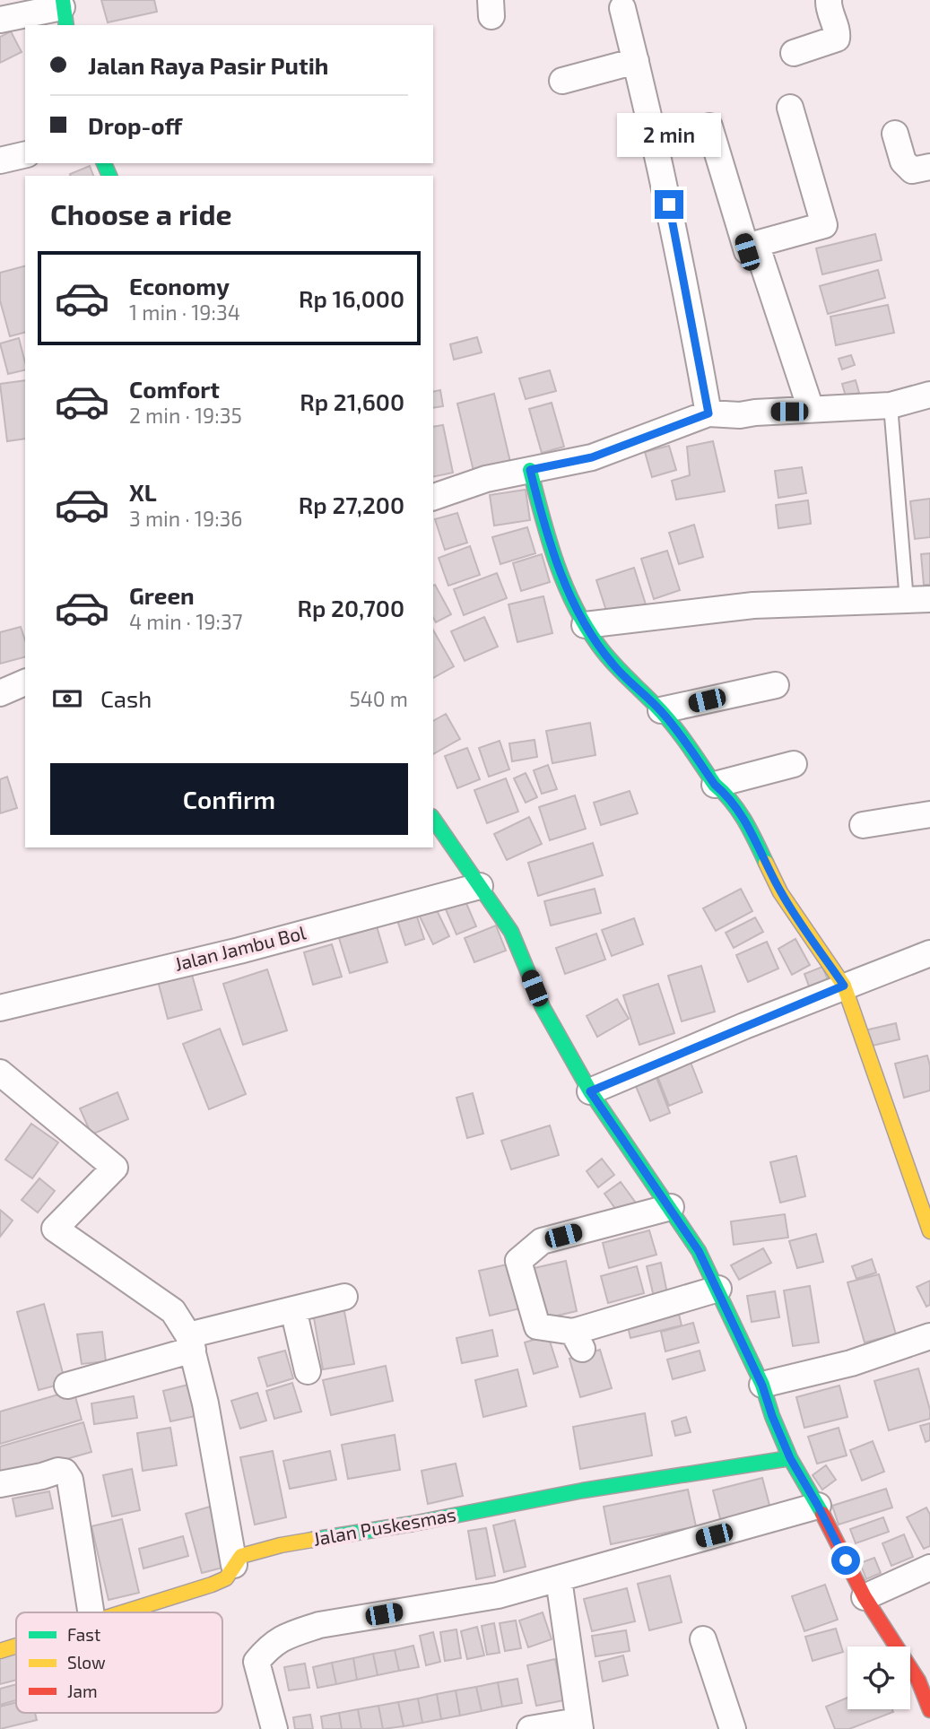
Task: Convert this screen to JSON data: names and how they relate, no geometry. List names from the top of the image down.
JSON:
{
  "streets": {
    "street": ["Jalan Jambu Bol", "Jalan Puskesmas"]
  },
  "legend": ["Fast", "Slow", "Jam"],
  "page": {
    "banner": ["Jalan Raya Pasir Putih", "Drop-off"],
    "bubble": "2 min",
    "heading": "Choose a ride",
    "list": [
      {
        "name": "Economy",
        "note": "1 min · 19:34",
        "value": "Rp 16,000"
      },
      {
        "name": "Comfort",
        "note": "2 min · 19:35",
        "value": "Rp 21,600"
      },
      {
        "name": "XL",
        "note": "3 min · 19:36",
        "value": "Rp 27,200"
      },
      {
        "name": "Green",
        "note": "4 min · 19:37",
        "value": "Rp 20,700"
      }
    ],
    "pay": ["Cash", "540 m"],
    "buttons": "Confirm"
  }
}
